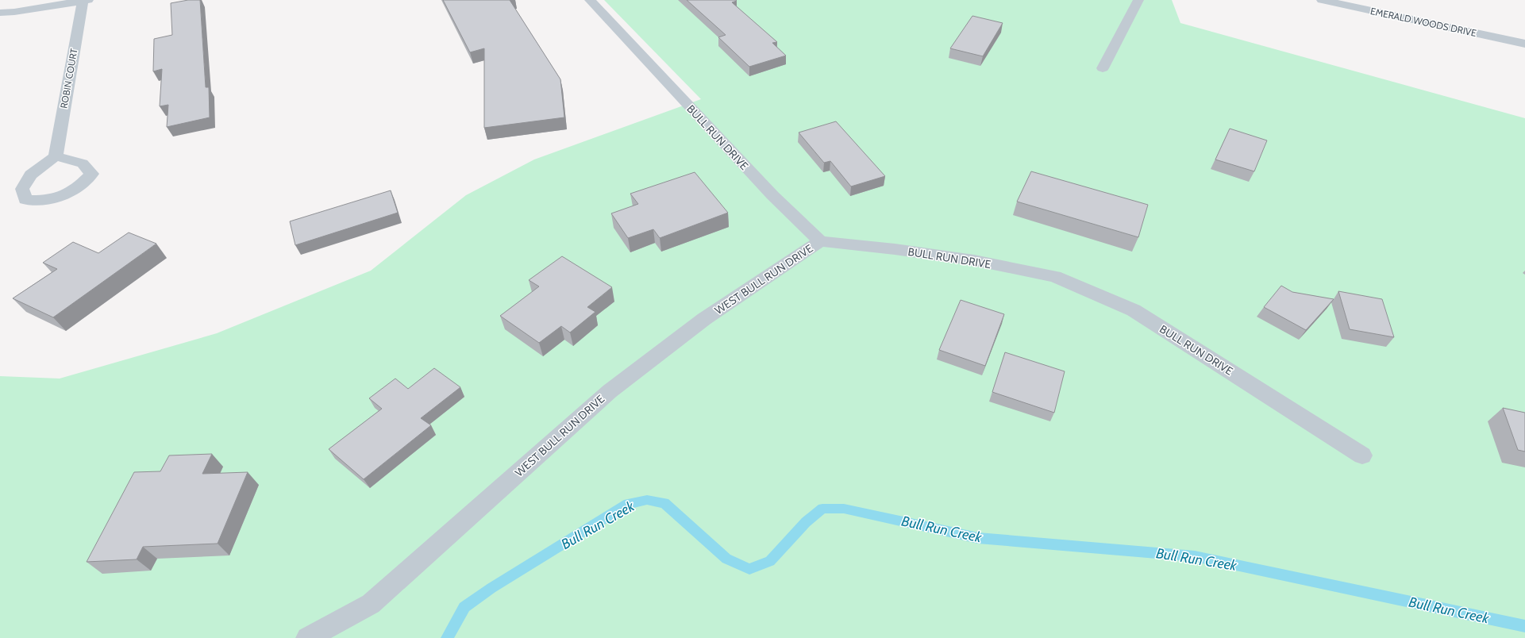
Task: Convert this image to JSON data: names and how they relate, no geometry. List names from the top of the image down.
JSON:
{
  "streets": {
    "street": [
      "EMERALD WOODS DRIVE",
      "ROBIN COURT",
      "BULL RUN DRIVE",
      "WEST BULL RUN DRIVE"
    ]
  },
  "crossings": [
    ["BULL RUN DRIVE", "WEST BULL RUN DRIVE"]
  ],
  "water": ["Bull Run Creek"]
}
